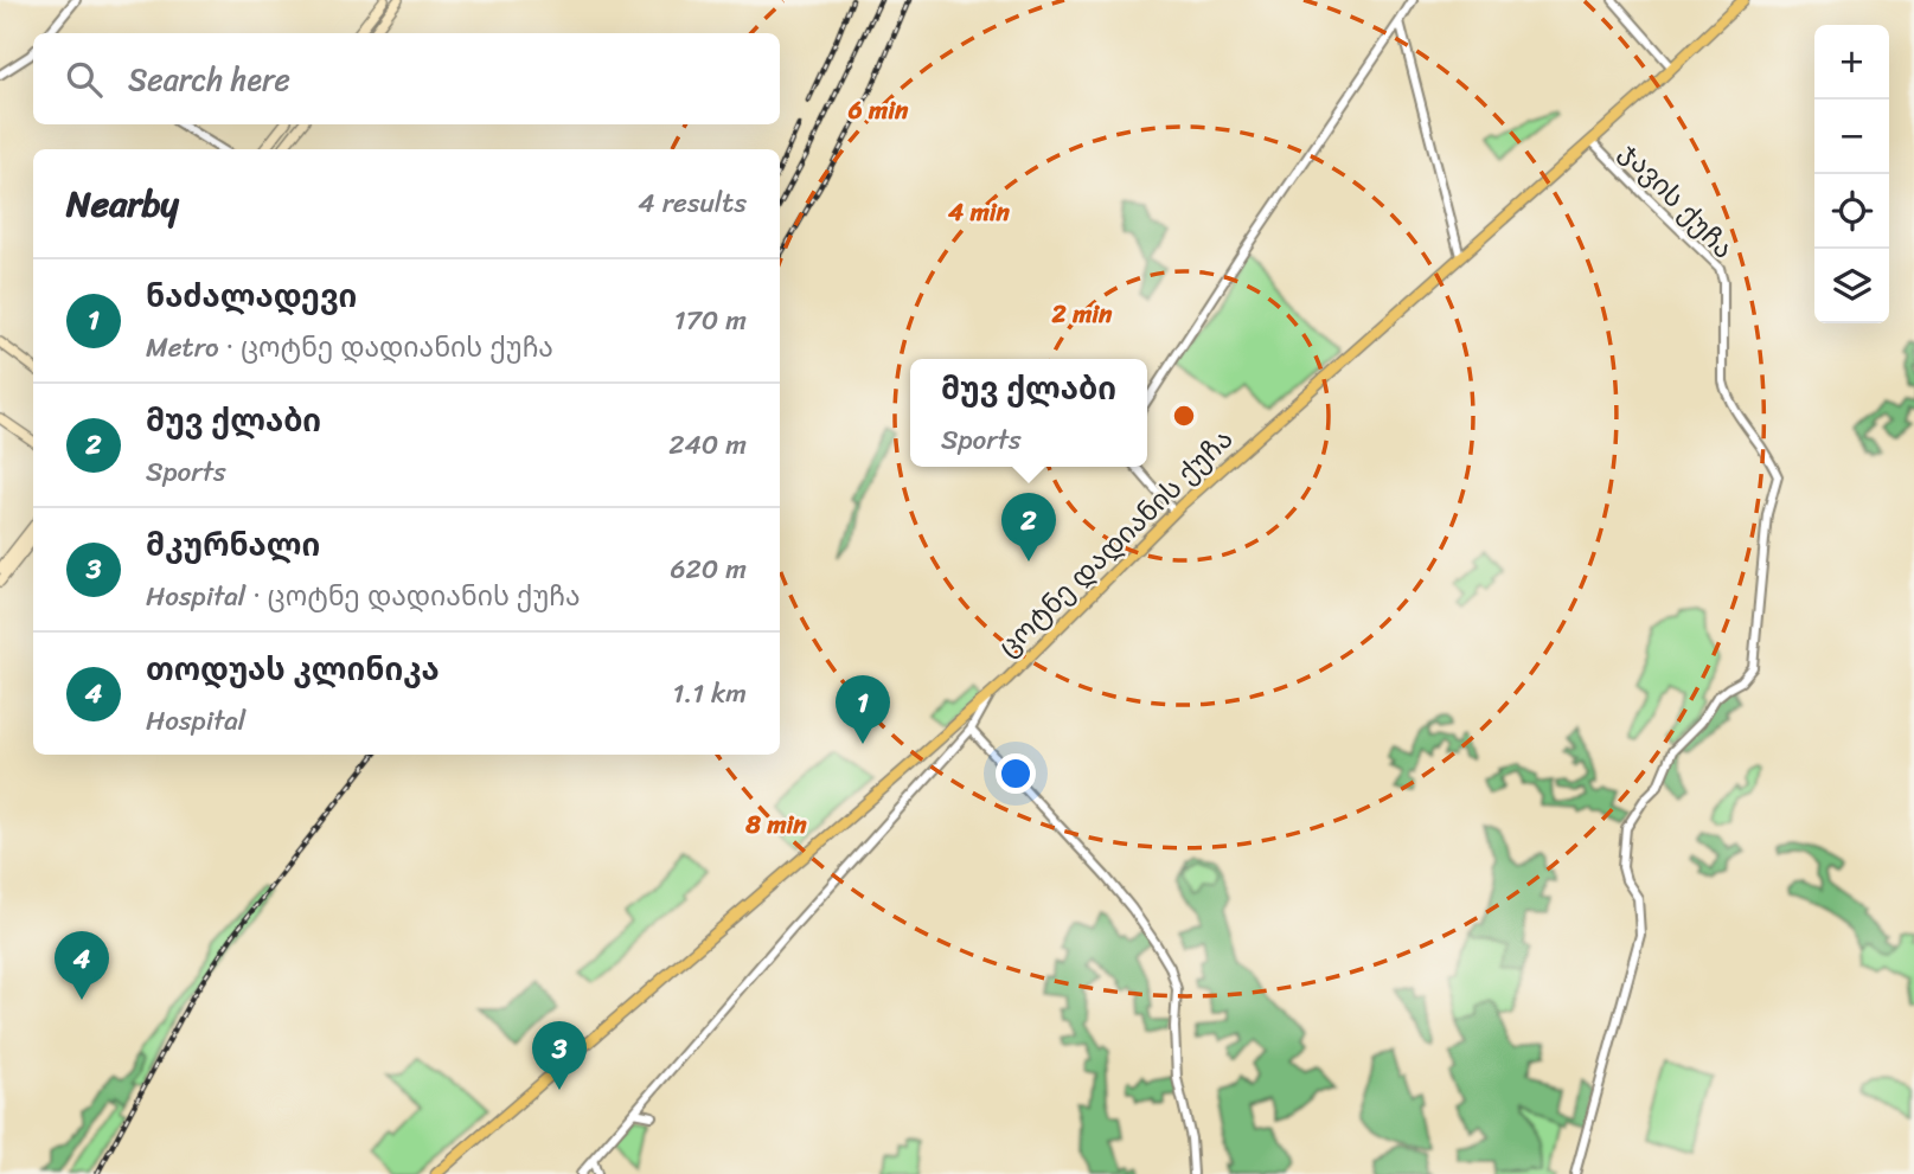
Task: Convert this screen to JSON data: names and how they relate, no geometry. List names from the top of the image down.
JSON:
{
  "streets": {
    "main road": ["ცოტნე დადიანის ქუჩა"],
    "street": ["ჯავის ქუჩა"]
  },
  "crossings": [
    ["ჯავის ქუჩა", "ცოტნე დადიანის ქუჩა"]
  ],
  "page": {
    "map_buttons": ["+", "−"],
    "search": "Search here",
    "heading": ["Nearby", "4 results"],
    "list": [
      {
        "mark": "1",
        "name": "ნაძალადევი",
        "note": "Metro · ცოტნე დადიანის ქუჩა",
        "value": "170 m"
      },
      {
        "mark": "2",
        "name": "მუვ ქლაბი",
        "note": "Sports",
        "value": "240 m"
      },
      {
        "mark": "3",
        "name": "მკურნალი",
        "note": "Hospital · ცოტნე დადიანის ქუჩა",
        "value": "620 m"
      },
      {
        "mark": "4",
        "name": "თოდუას კლინიკა",
        "note": "Hospital",
        "value": "1.1 km"
      }
    ],
    "popup": ["მუვ ქლაბი", "Sports"],
    "pins": [
      "2",
      "1",
      "4",
      "3"
    ]
  },
  "rings": [
    "6 min",
    "4 min",
    "2 min",
    "8 min"
  ]
}
